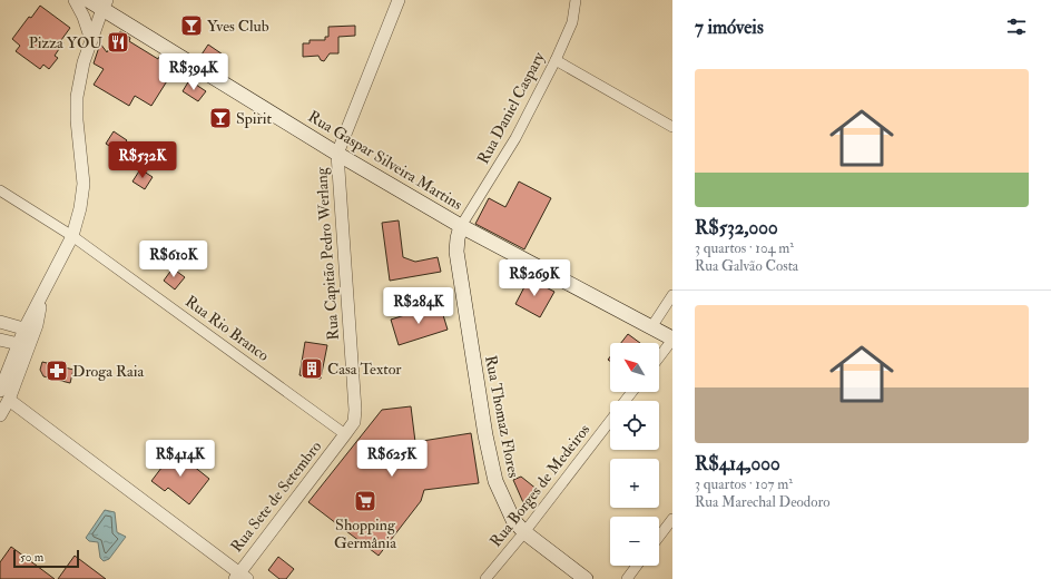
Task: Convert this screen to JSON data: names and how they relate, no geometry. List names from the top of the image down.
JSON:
{
  "streets": {
    "main road": ["Rua Gaspar Silveira Martins", "Rua Thomaz Flores"],
    "street": [
      "Rua Daniel Caspary",
      "Rua Capitão Pedro Werlang",
      "Rua Rio Branco",
      "Rua Borges de Medeiros",
      "Rua Sete de Setembro"
    ]
  },
  "crossings": [
    ["Rua Daniel Caspary", "Rua Gaspar Silveira Martins"],
    ["Rua Daniel Caspary", "Rua Thomaz Flores"],
    ["Rua Gaspar Silveira Martins", "Rua Capitão Pedro Werlang"],
    ["Rua Gaspar Silveira Martins", "Rua Thomaz Flores"],
    ["Rua Capitão Pedro Werlang", "Rua Rio Branco"],
    ["Rua Capitão Pedro Werlang", "Rua Sete de Setembro"],
    ["Rua Rio Branco", "Rua Sete de Setembro"],
    ["Rua Thomaz Flores", "Rua Borges de Medeiros"]
  ],
  "places": {
    "bar": ["Yves Club", "Spirit"],
    "restaurant": ["Pizza YOU"],
    "building": ["Casa Textor"],
    "pharmacy": ["Droga Raia"],
    "supermarket": ["Shopping Germânia"]
  },
  "scale_bar": "50 m",
  "north": "top left",
  "page": {
    "heading": "7 imóveis",
    "price": [
      "R$394K",
      "R$532K",
      "R$610K",
      "R$269K",
      "R$284K",
      "R$414K",
      "R$625K"
    ],
    "list": [
      {
        "name": "R$532,000",
        "note": "3 quartos · 104 m² · Rua Galvão Costa"
      },
      {
        "name": "R$414,000",
        "note": "3 quartos · 107 m² · Rua Marechal Deodoro"
      }
    ],
    "map_buttons": ["+", "−"],
    "scale": "50 m"
  }
}
